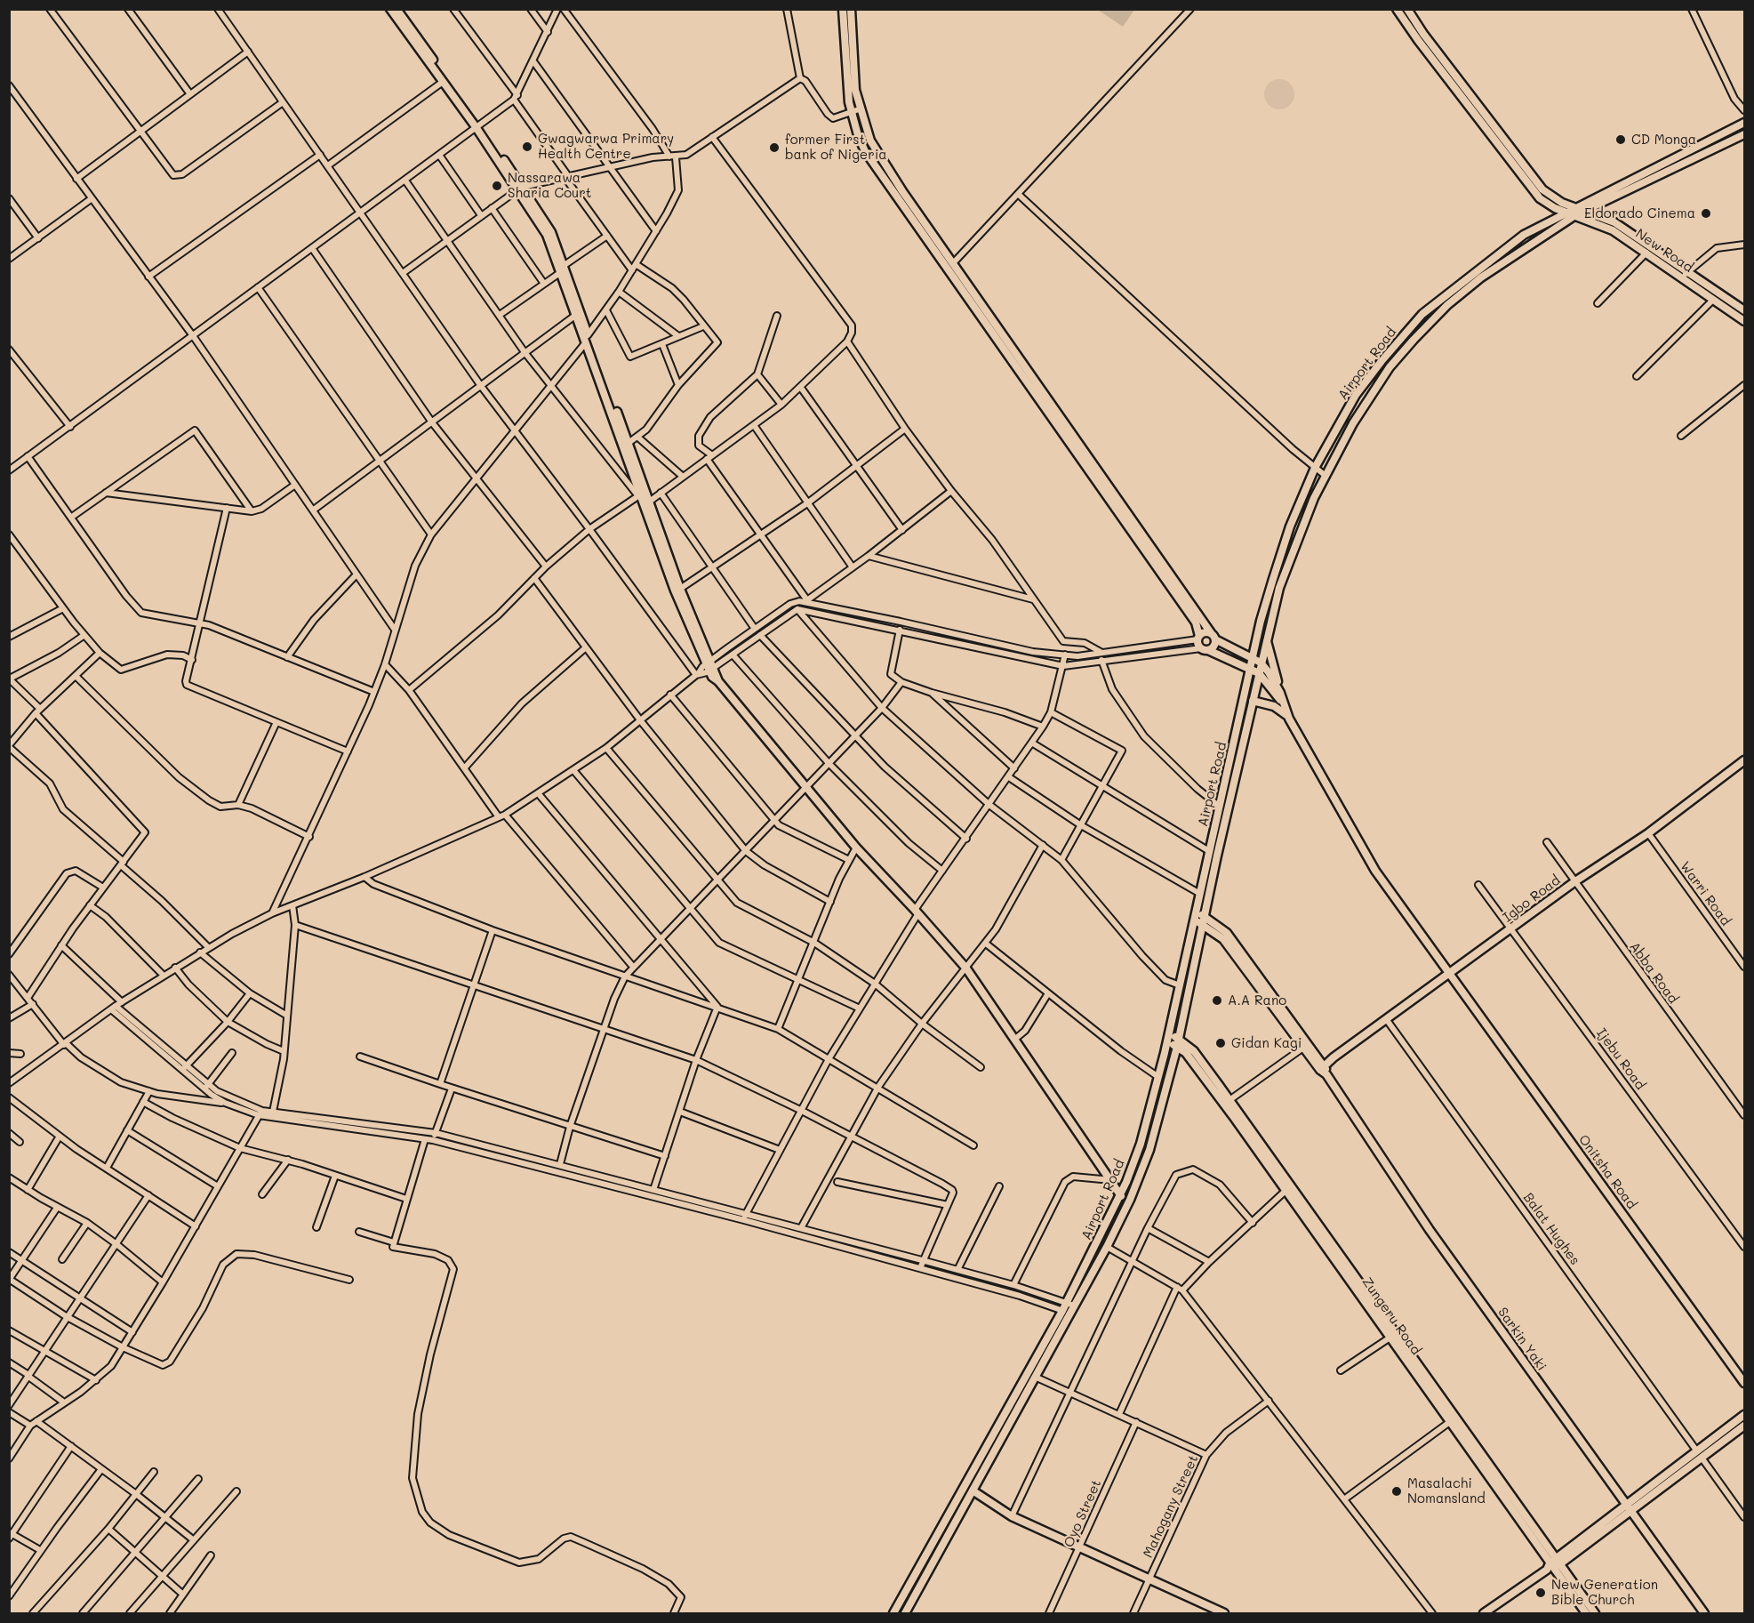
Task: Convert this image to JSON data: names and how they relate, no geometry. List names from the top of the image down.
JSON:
{
  "streets": {
    "street": [
      "New Road",
      "Airport Road",
      "Warri Road",
      "Igbo Road",
      "Abba Road",
      "Ijebu Road",
      "Onitsha Road",
      "Balat Hughes",
      "Zungeru Road",
      "Sarkin Yaki",
      "Mahogany Street",
      "Oyo Street"
    ]
  },
  "crossings": [
    ["New Road", "Airport Road"],
    ["Airport Road", "Zungeru Road"],
    ["Airport Road", "Sarkin Yaki"],
    ["Warri Road", "Igbo Road"],
    ["Igbo Road", "Abba Road"],
    ["Igbo Road", "Ijebu Road"],
    ["Igbo Road", "Onitsha Road"],
    ["Igbo Road", "Balat Hughes"],
    ["Igbo Road", "Sarkin Yaki"]
  ],
  "places": [
    "CD Monga",
    "Gwagwarwa Primary Health Centre",
    "former First bank of Nigeria",
    "Nassarawa Sharia Court",
    "Eldorado Cinema",
    "A.A Rano",
    "Gidan Kagi",
    "Masalachi Nomansland",
    "New Generation Bible Church"
  ]
}
